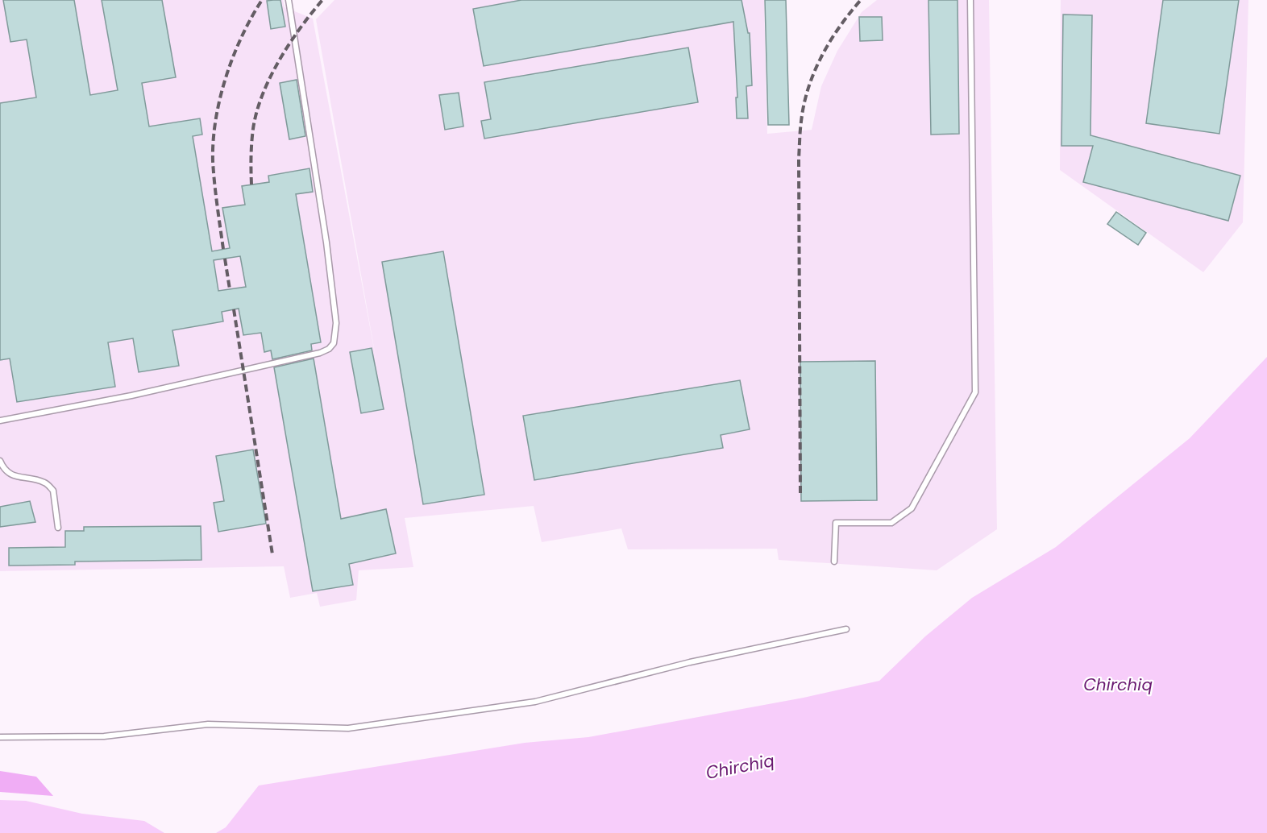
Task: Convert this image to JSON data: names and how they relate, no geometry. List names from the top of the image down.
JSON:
{
  "water": ["Chirchiq"]
}
